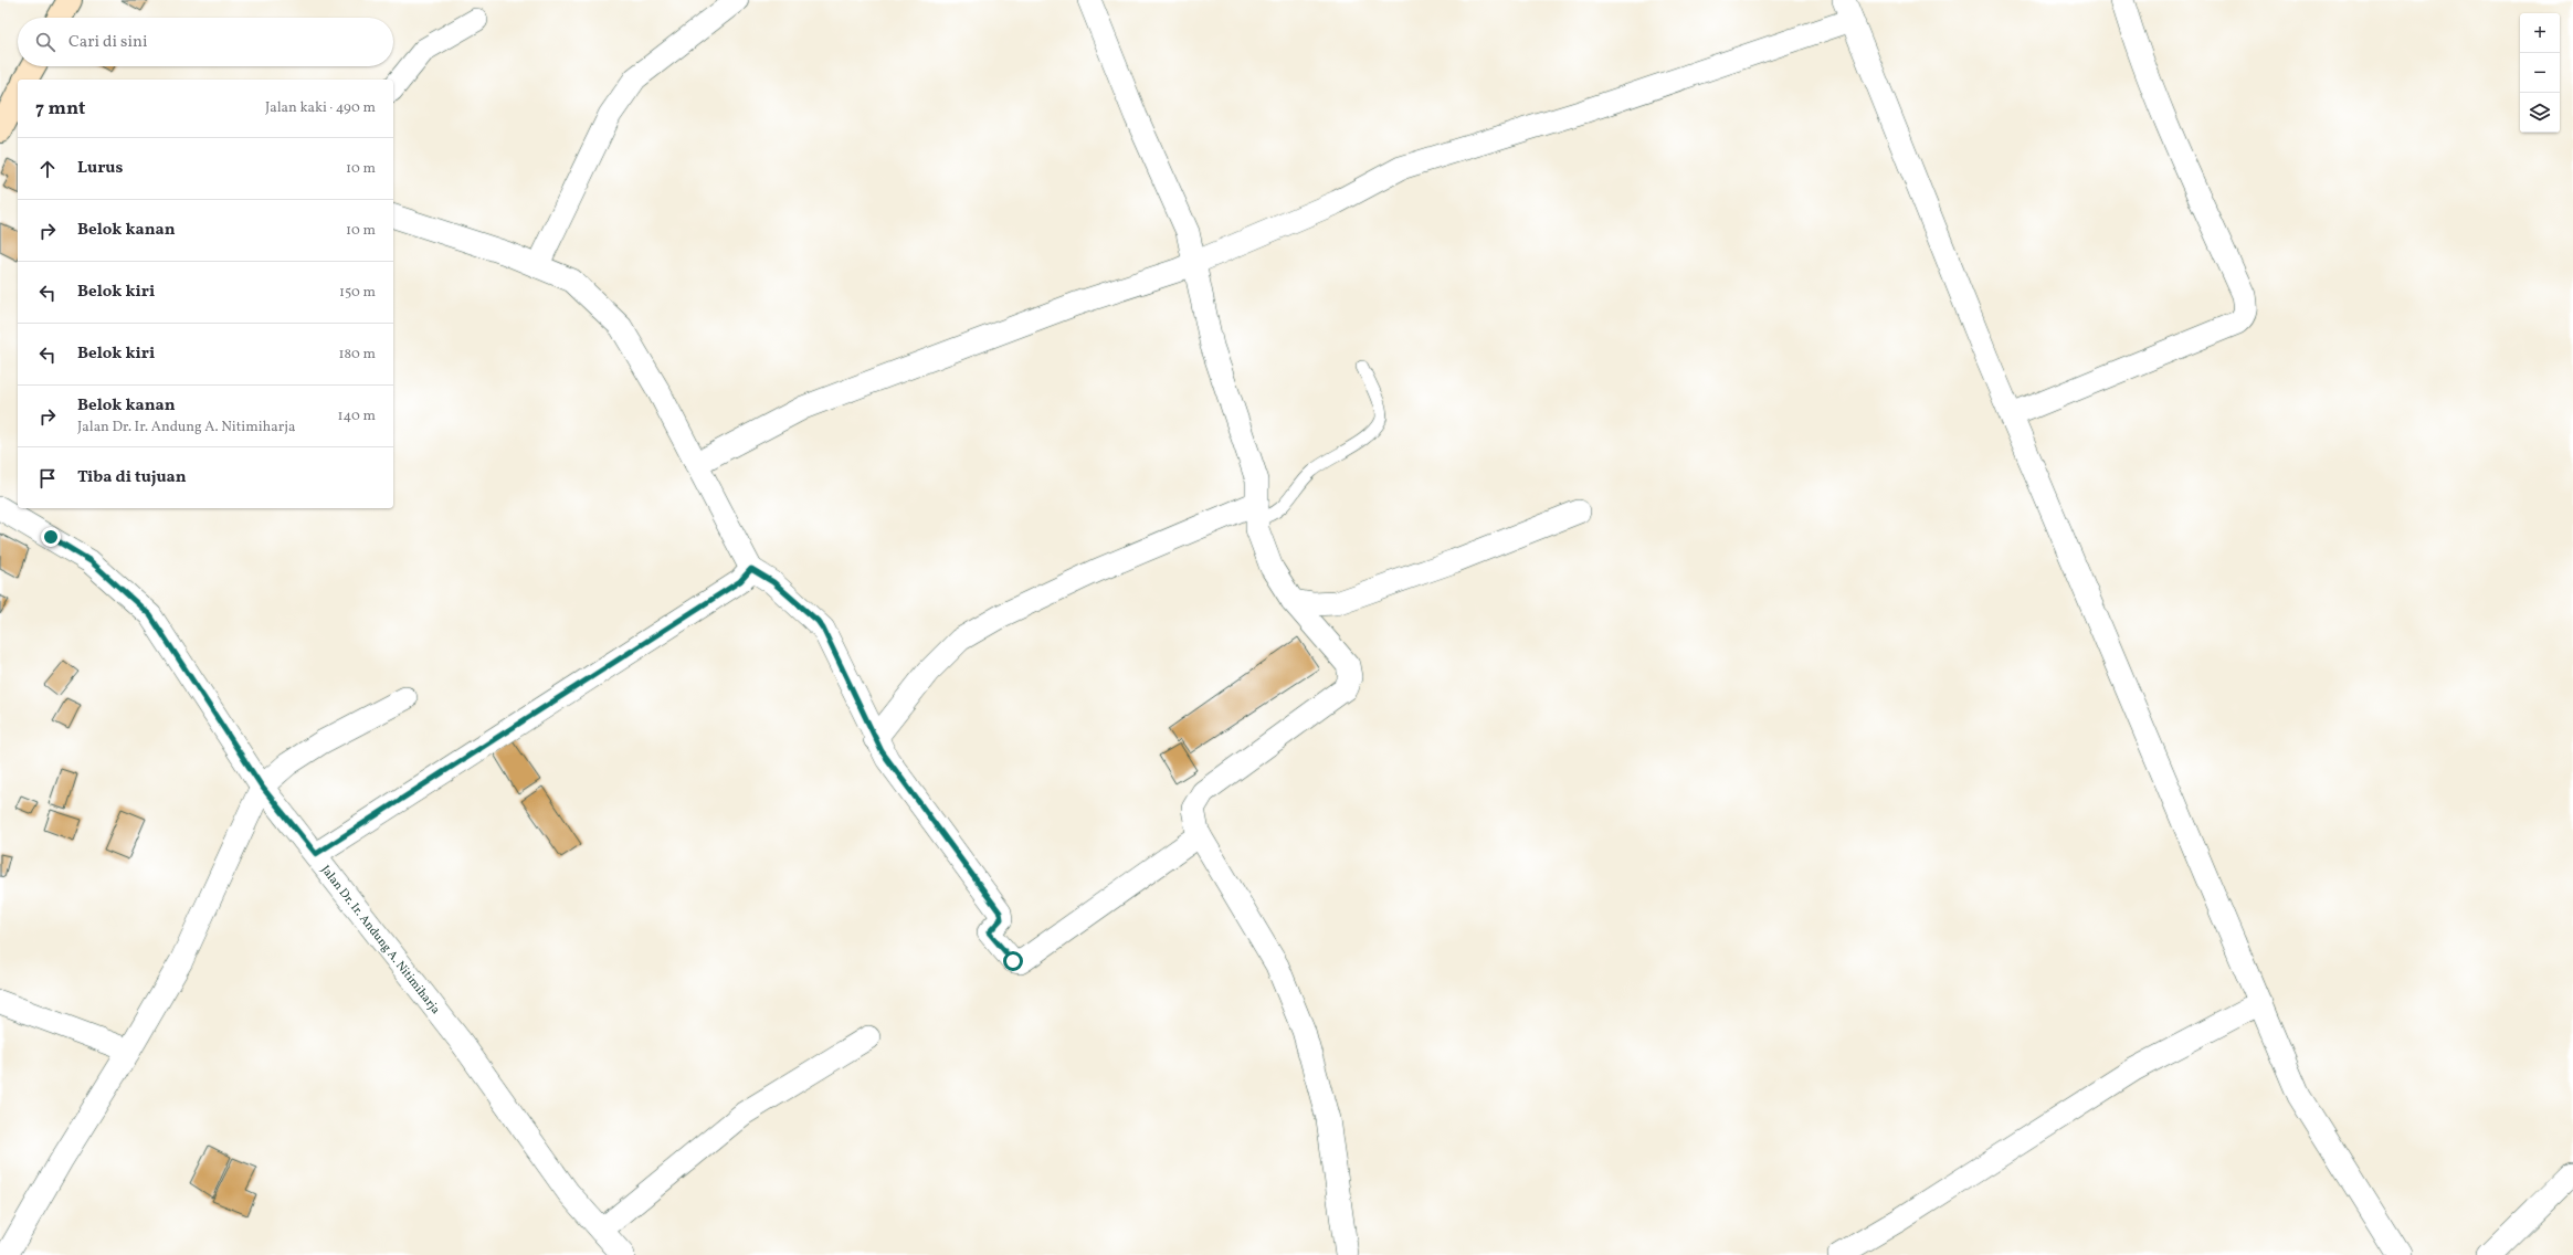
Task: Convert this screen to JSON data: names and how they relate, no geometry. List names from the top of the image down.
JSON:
{
  "streets": {
    "street": ["Jalan Dr. Ir. Andung A. Nitimiharja"]
  },
  "page": {
    "map_buttons": ["+", "−"],
    "search": "Cari di sini",
    "heading": ["7 mnt", "Jalan kaki · 490 m"],
    "list": [
      ["Lurus", "10 m"],
      ["Belok kanan", "10 m"],
      ["Belok kiri", "150 m"],
      ["Belok kiri", "180 m"],
      ["Belok kanan", "Jalan Dr. Ir. Andung A. Nitimiharja", "140 m"],
      "Tiba di tujuan"
    ]
  }
}
